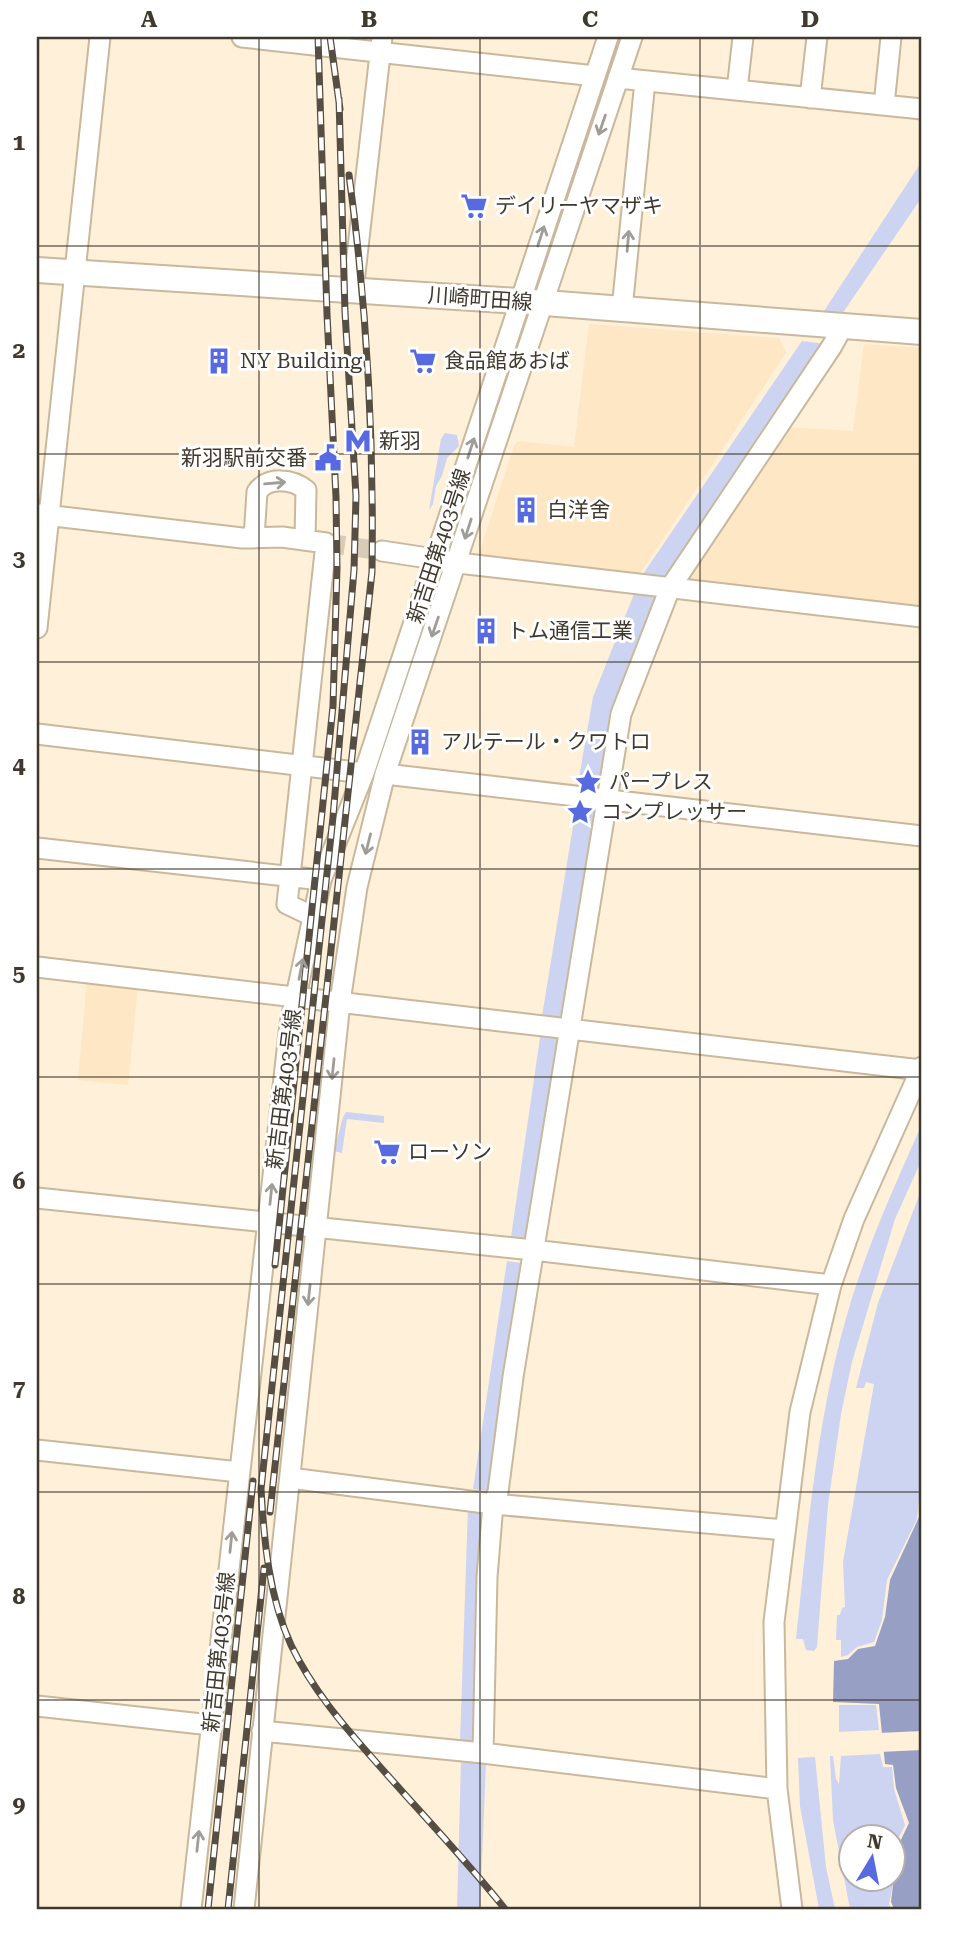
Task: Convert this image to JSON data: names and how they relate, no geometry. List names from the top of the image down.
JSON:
{
  "streets": {
    "main road": ["川崎町田線"],
    "street": ["新吉田第403号線"]
  },
  "crossings": [
    ["川崎町田線", "新吉田第403号線"]
  ],
  "places": {
    "supermarket": ["デイリーヤマザキ", "食品館あおば", "ローソン"],
    "building": [
      "NY Building",
      "白洋舍",
      "トム通信工業",
      "アルテール・クワトロ"
    ],
    "metro station": ["新羽"],
    "public building": ["新羽駅前交番"],
    "place": ["パープレス", "コンプレッサー"]
  },
  "north": "top",
  "grid": {
    "columns": [
      "A",
      "B",
      "C",
      "D"
    ],
    "rows": [
      "1",
      "2",
      "3",
      "4",
      "5",
      "6",
      "7",
      "8",
      "9"
    ]
  }
}
